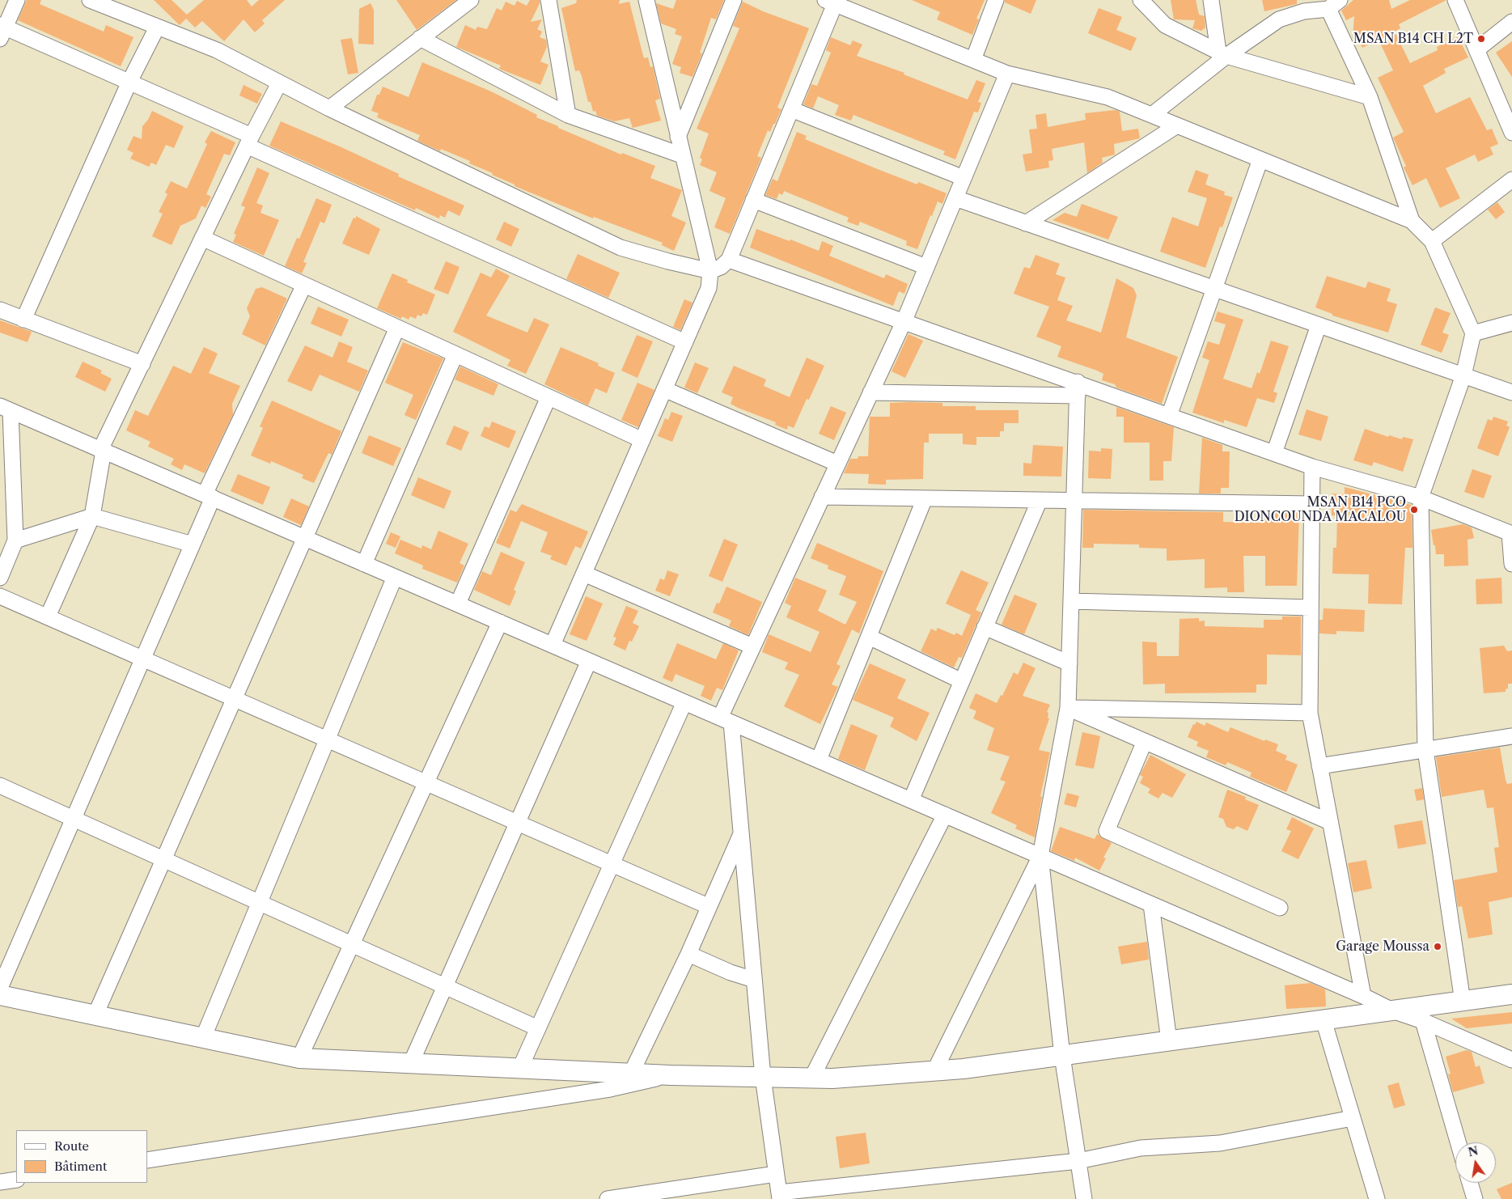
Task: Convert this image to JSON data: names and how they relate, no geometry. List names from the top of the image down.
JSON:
{
  "places": ["MSAN B14 CH L2T", "MSAN B14 PCO DIONCOUNDA MACALOU", "Garage Moussa"],
  "legend": ["Route", "Bâtiment"],
  "north": "top"
}
